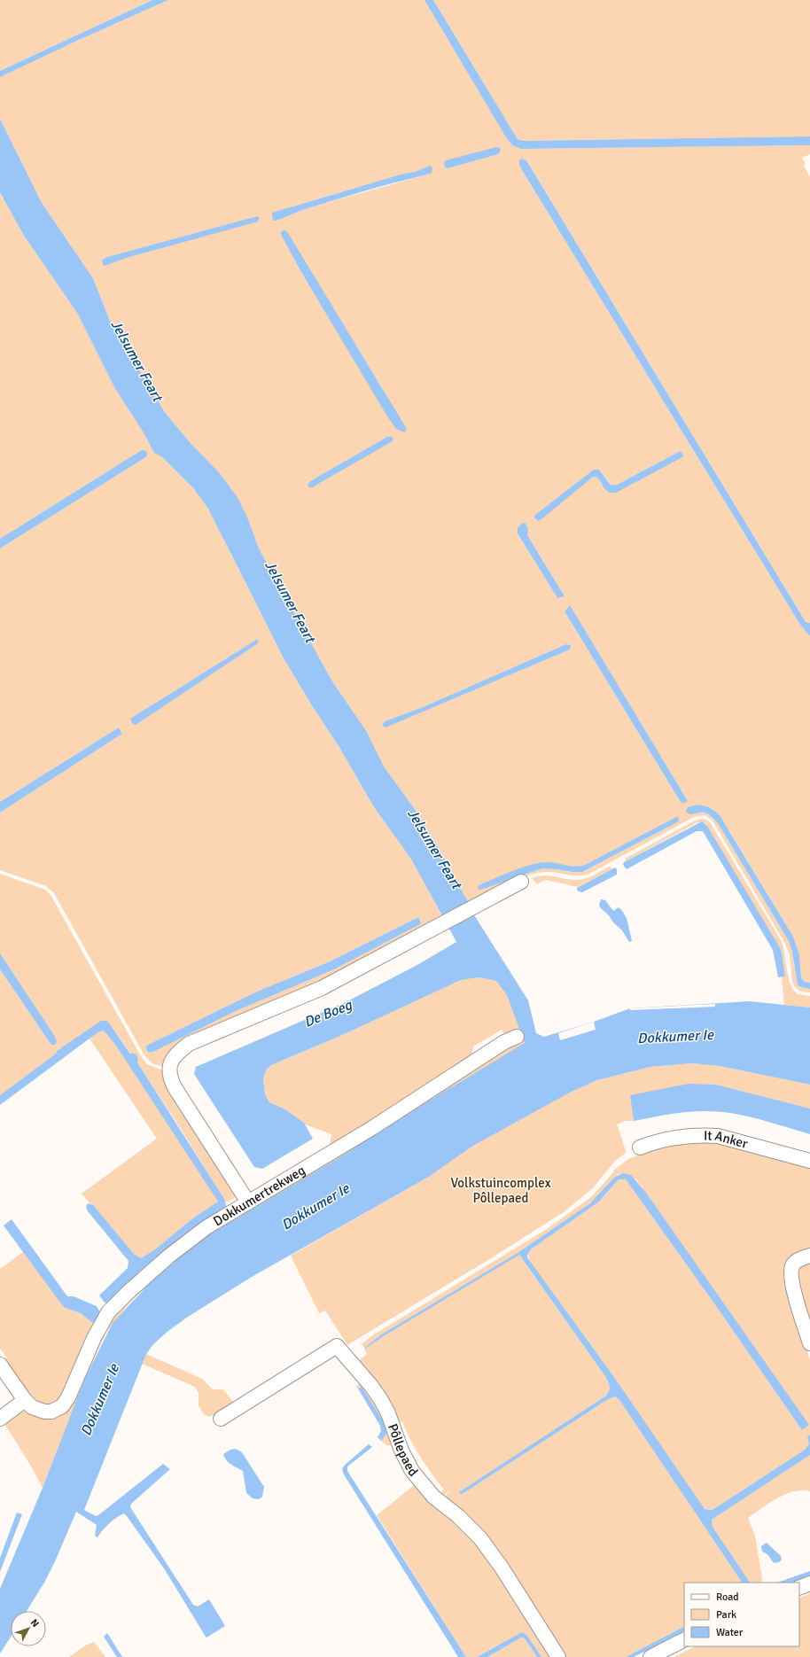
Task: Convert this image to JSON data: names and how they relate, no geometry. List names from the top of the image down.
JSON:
{
  "streets": {
    "street": ["It Anker", "Dokkumertrekweg", "Pôllepaed"]
  },
  "water": ["Jelsumer Feart", "De Boeg", "Dokkumer Ie"],
  "parks": ["Volkstuincomplex Pôllepaed"],
  "legend": ["Road", "Park", "Water"],
  "north": "top right"
}
